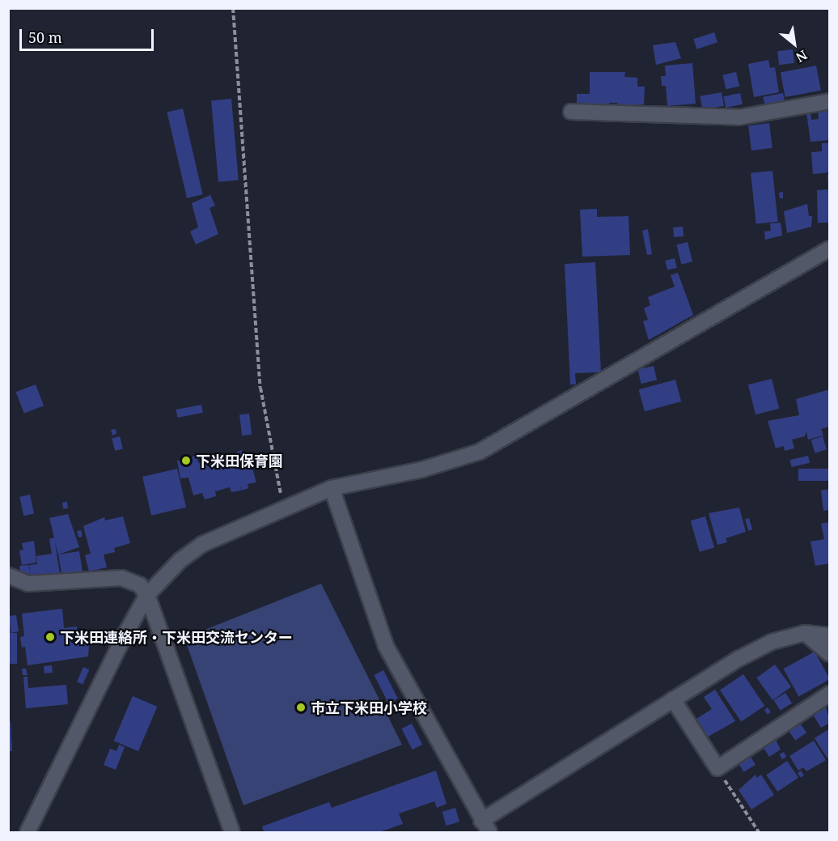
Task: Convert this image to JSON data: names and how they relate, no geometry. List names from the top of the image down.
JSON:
{
  "places": ["下米田保育園", "下米田連絡所・下米田交流センター", "市立下米田小学校"],
  "scale_bar": "50 m",
  "north": "bottom right"
}
